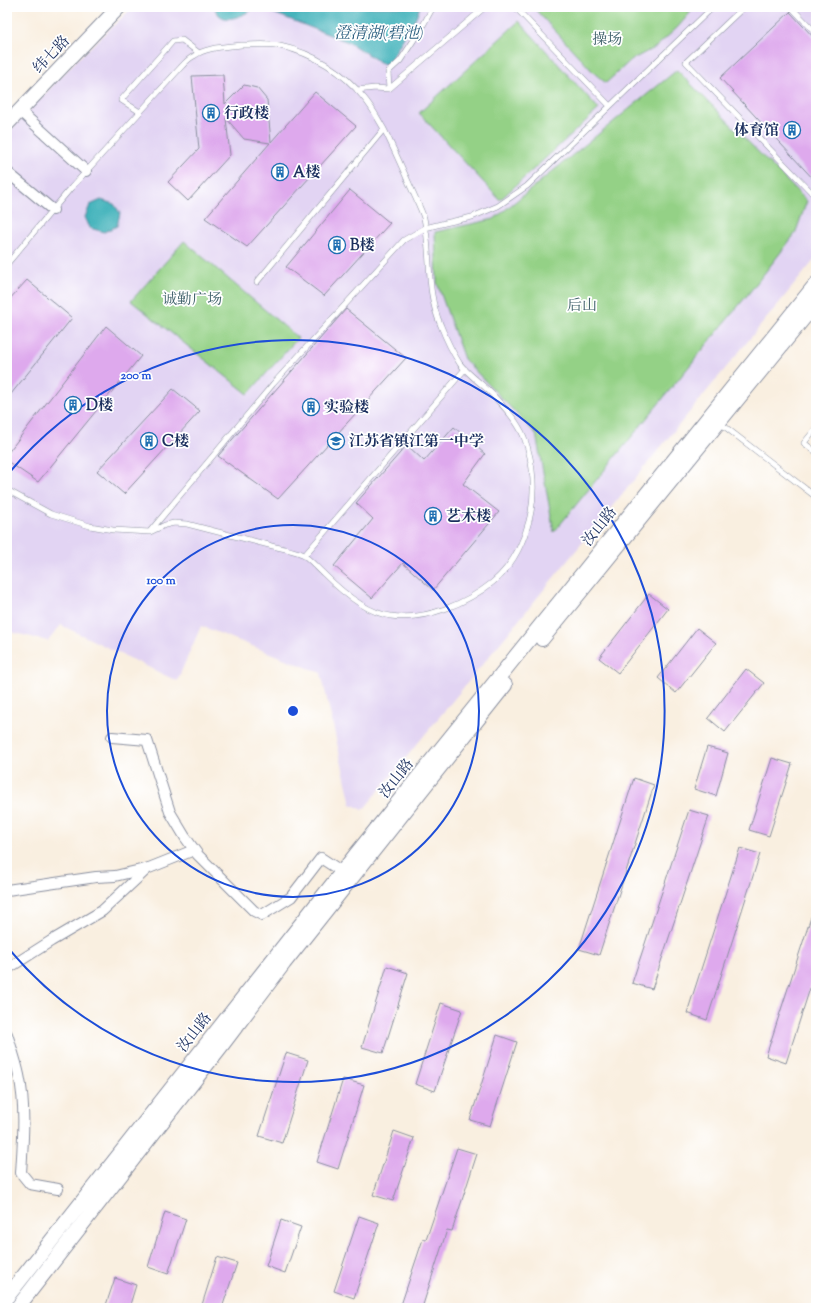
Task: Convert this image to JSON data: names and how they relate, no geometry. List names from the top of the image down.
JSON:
{
  "streets": {
    "street": ["纬七路", "汝山路"]
  },
  "water": ["澄清湖(碧池)"],
  "parks": ["操场", "诚勤广场", "后山"],
  "places": {
    "building": [
      "行政楼",
      "体育馆",
      "A楼",
      "B楼",
      "D楼",
      "实验楼",
      "C楼",
      "艺术楼"
    ],
    "school or university": ["江苏省镇江第一中学"]
  },
  "rings": ["200 m", "100 m"]
}
